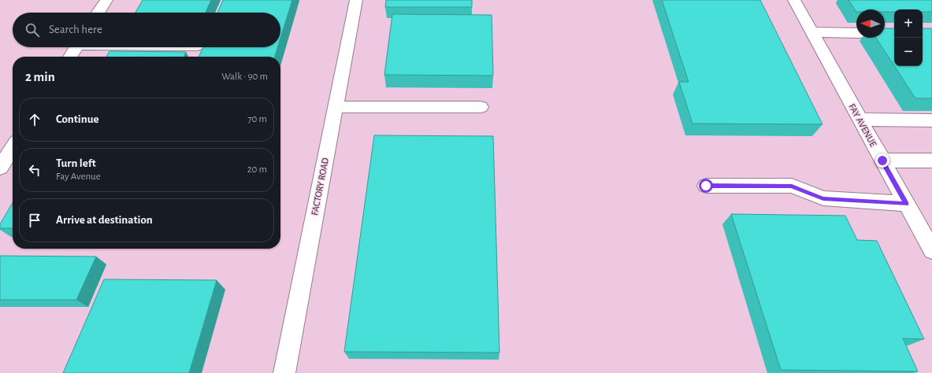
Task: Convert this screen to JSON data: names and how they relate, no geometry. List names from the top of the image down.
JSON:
{
  "streets": {
    "street": ["FAY AVENUE", "FACTORY ROAD"]
  },
  "north": "left",
  "page": {
    "map_buttons": ["+", "−"],
    "search": "Search here",
    "heading": ["2 min", "Walk · 90 m"],
    "list": [
      ["Continue", "70 m"],
      ["Turn left", "Fay Avenue", "20 m"],
      "Arrive at destination"
    ]
  }
}
